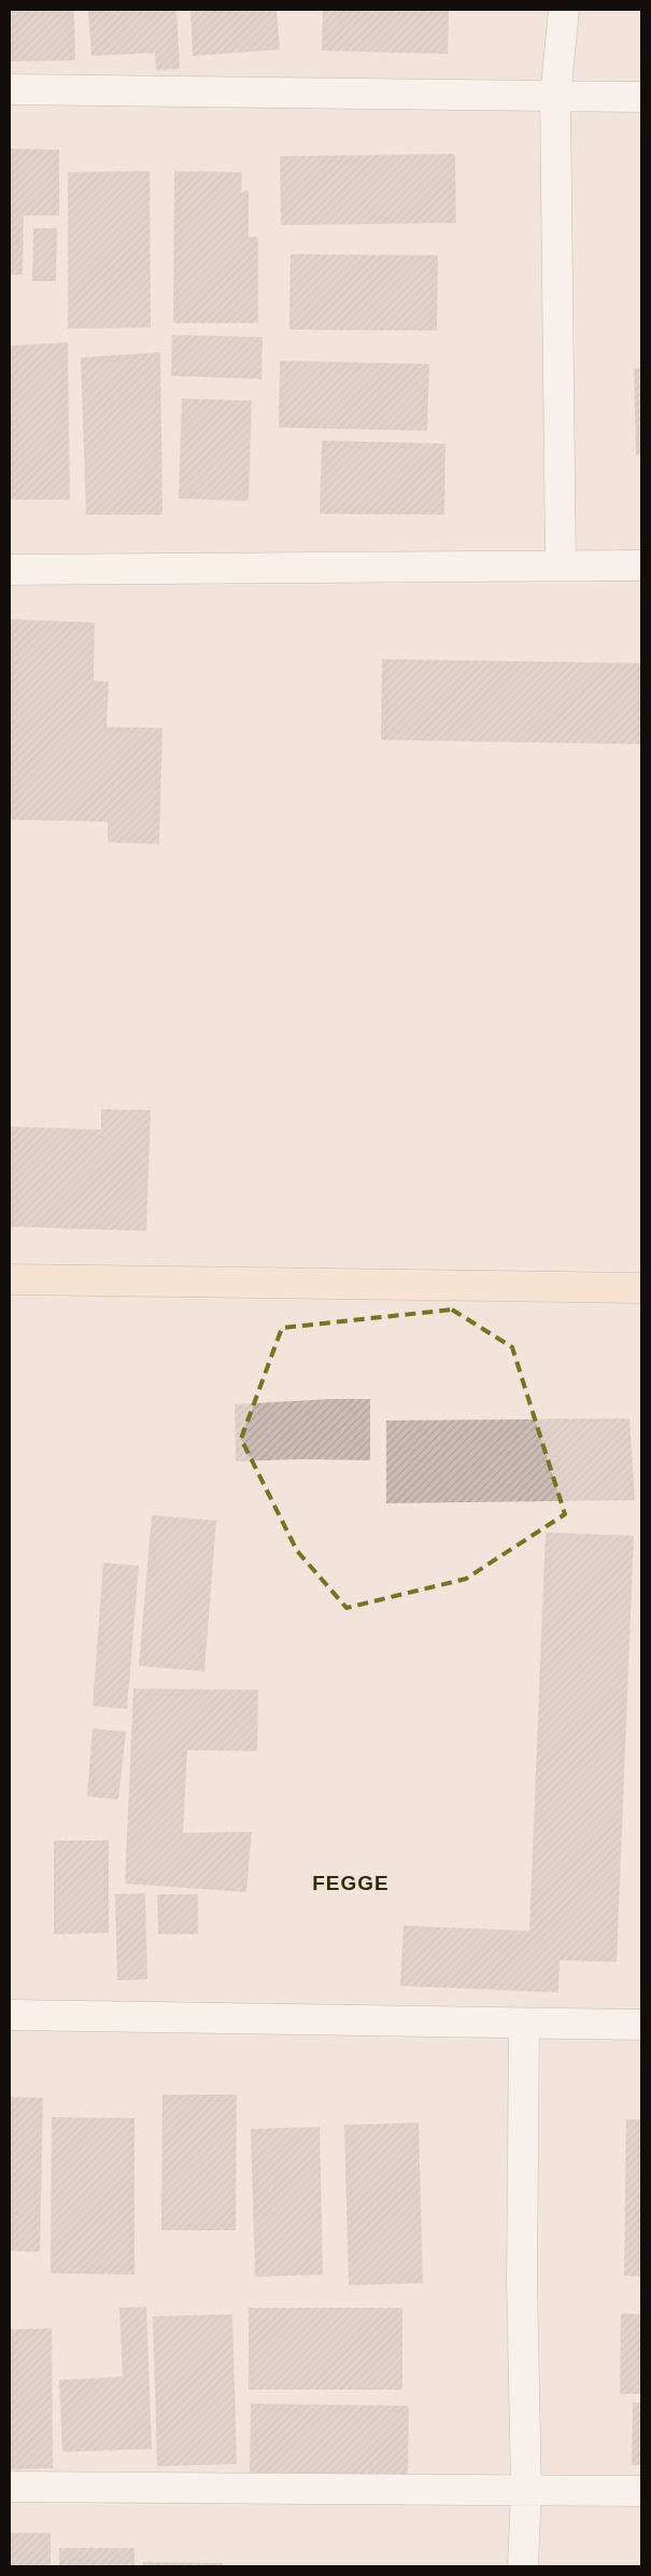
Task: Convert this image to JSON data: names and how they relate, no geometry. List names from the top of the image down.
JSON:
{
  "districts": ["FEGGE"]
}
